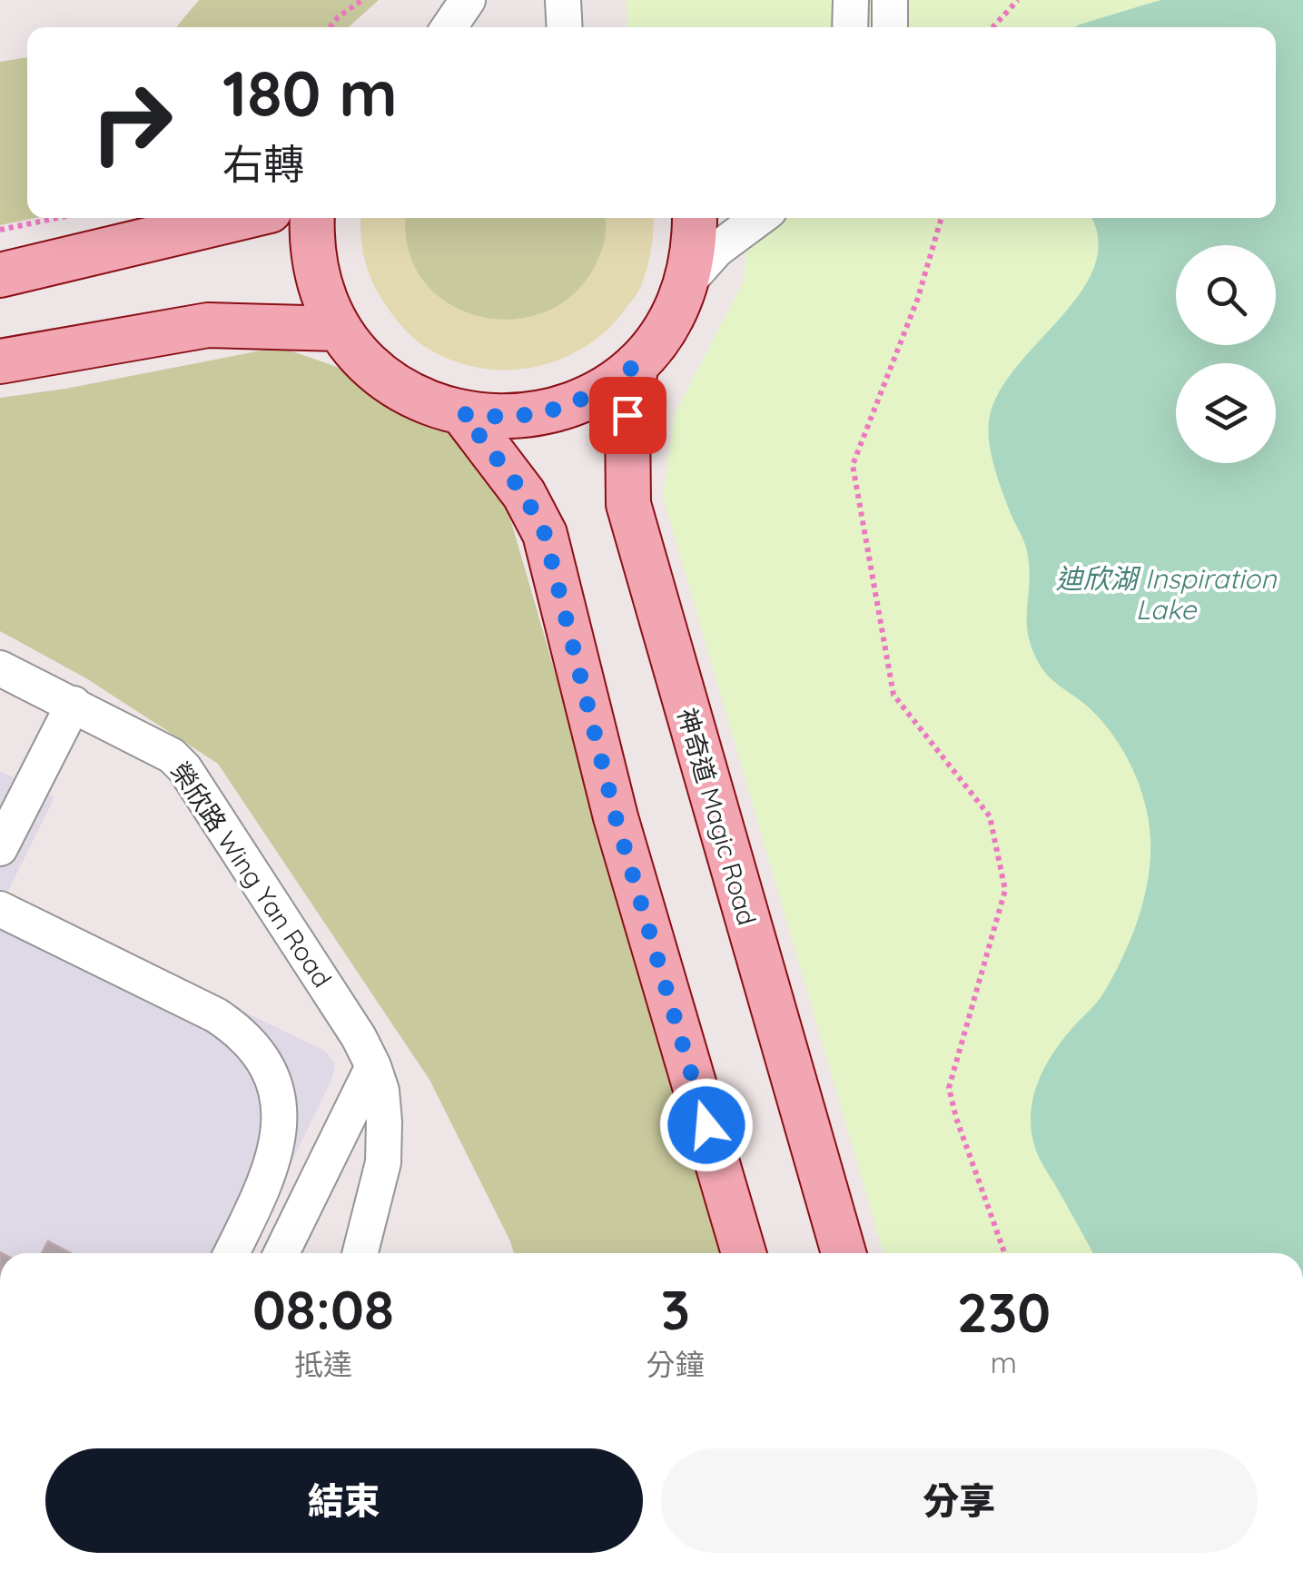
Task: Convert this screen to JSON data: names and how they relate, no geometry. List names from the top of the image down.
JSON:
{
  "streets": {
    "main road": ["神奇道 Magic Road"],
    "street": ["榮欣路 Wing Yan Road"]
  },
  "water": ["迪欣湖 Inspiration Lake"],
  "page": {
    "turn": ["180 m", "右轉"],
    "eta": [
      "08:08",
      "抵達",
      "3",
      "分鐘",
      "230",
      "m"
    ],
    "buttons": ["結束", "分享"]
  }
}
